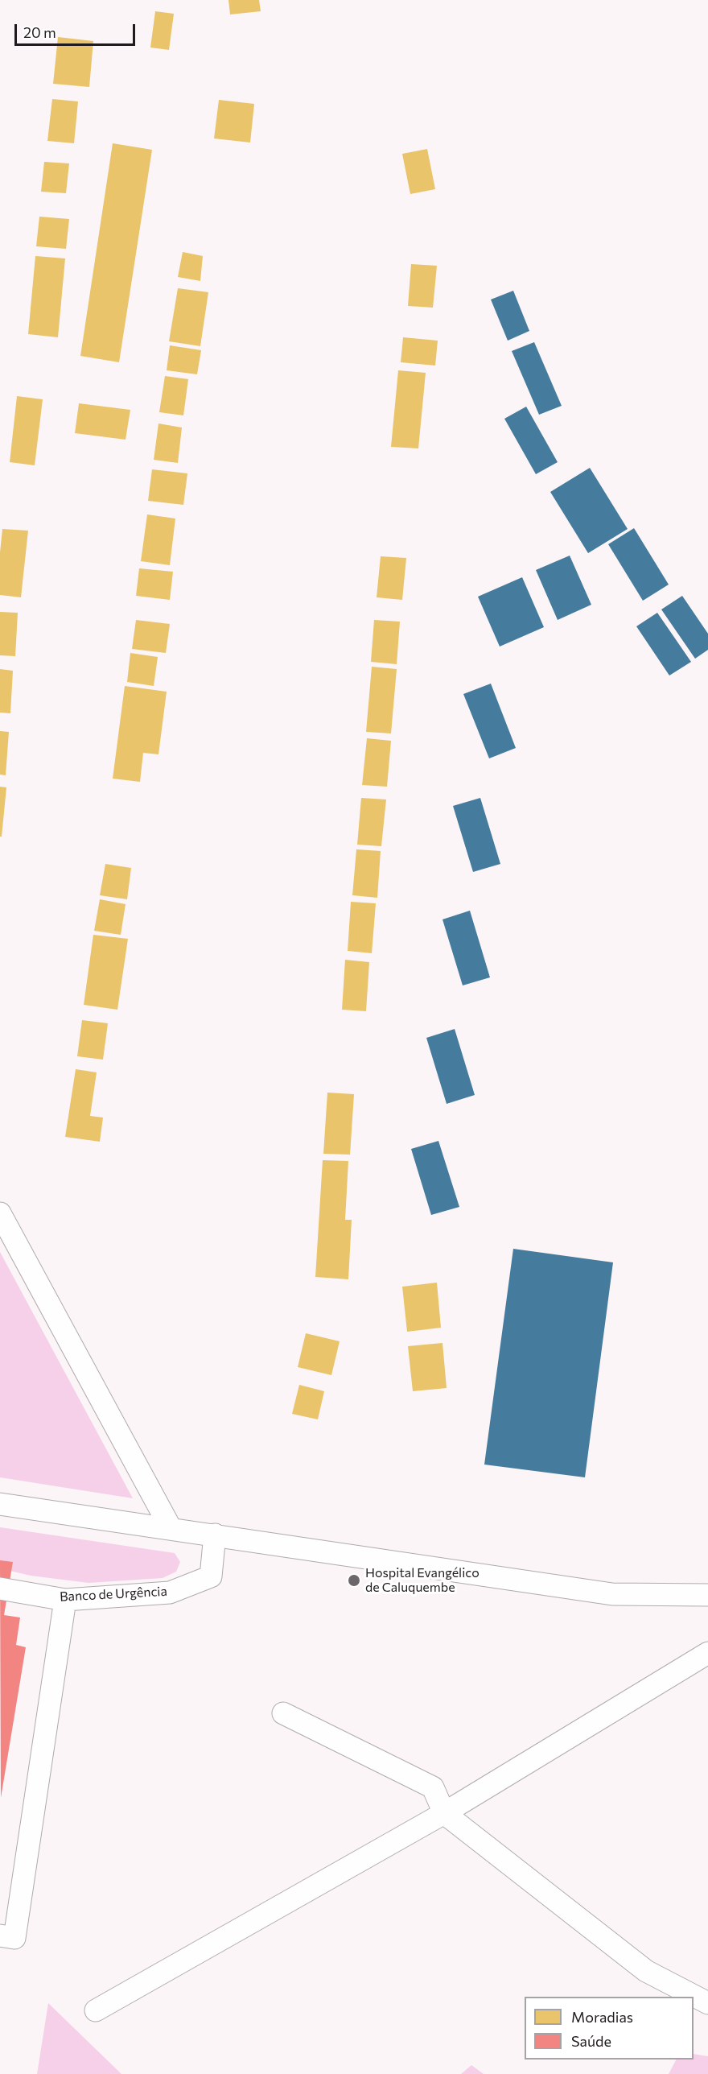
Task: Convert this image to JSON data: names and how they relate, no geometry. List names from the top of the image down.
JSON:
{
  "streets": {
    "lane": ["Banco de Urgência"]
  },
  "places": ["Hospital Evangélico de Caluquembe"],
  "legend": ["Moradias", "Saúde"],
  "scale_bar": "20 m"
}
